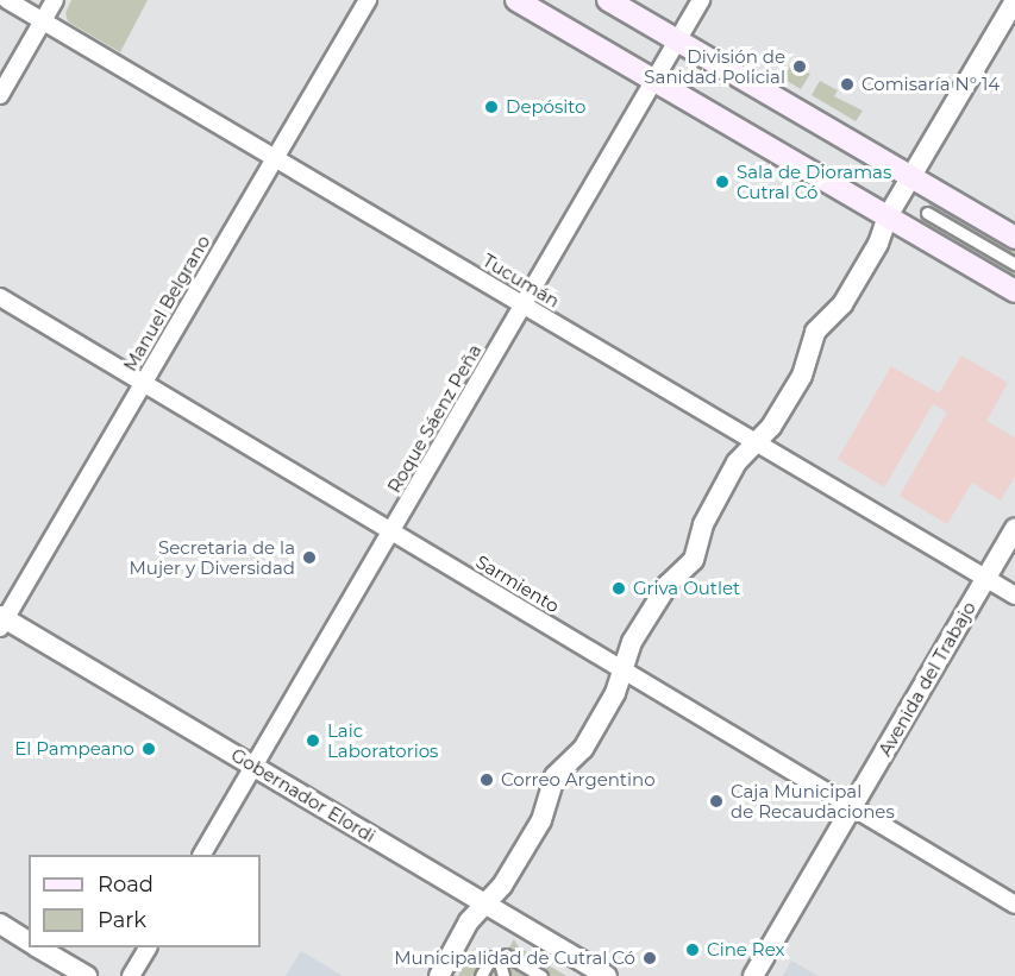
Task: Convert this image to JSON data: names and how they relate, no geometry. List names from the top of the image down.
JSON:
{
  "streets": {
    "street": [
      "Tucumán",
      "Manuel Belgrano",
      "Roque Sáenz Peña",
      "Sarmiento",
      "Avenida del Trabajo",
      "Gobernador Elordi"
    ]
  },
  "crossings": [
    ["Tucumán", "Manuel Belgrano"],
    ["Tucumán", "Roque Sáenz Peña"],
    ["Tucumán", "Avenida del Trabajo"],
    ["Manuel Belgrano", "Sarmiento"],
    ["Manuel Belgrano", "Gobernador Elordi"],
    ["Roque Sáenz Peña", "Sarmiento"],
    ["Roque Sáenz Peña", "Gobernador Elordi"],
    ["Sarmiento", "Avenida del Trabajo"]
  ],
  "places": [
    "División de Sanidad Policial",
    "Comisaría N° 14",
    "Depósito",
    "Sala de Dioramas Cutral Có",
    "Secretaria de la Mujer y Diversidad",
    "Griva Outlet",
    "Laic Laboratorios",
    "El Pampeano",
    "Correo Argentino",
    "Caja Municipal de Recaudaciones",
    "Cine Rex",
    "Municipalidad de Cutral Có"
  ],
  "legend": ["Road", "Park"]
}
